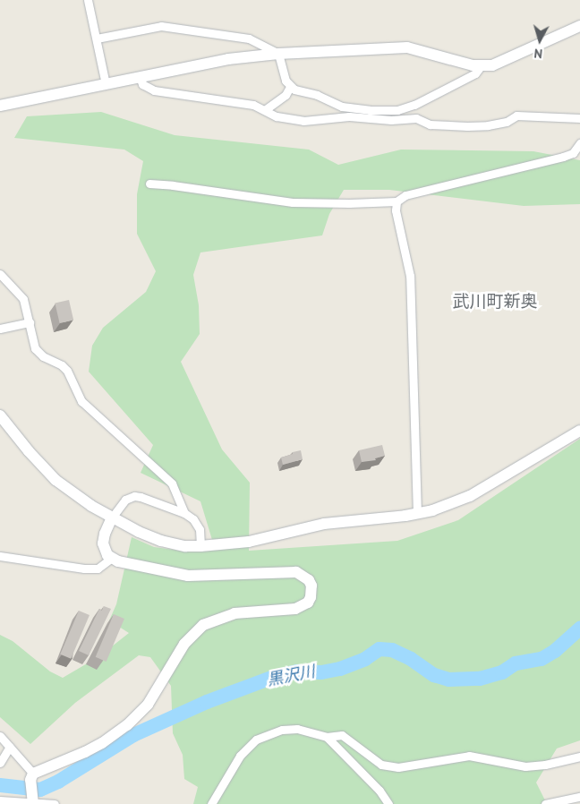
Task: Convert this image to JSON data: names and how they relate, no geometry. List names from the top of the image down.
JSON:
{
  "districts": ["武川町新奥"],
  "water": ["黒沢川"],
  "north": "bottom"
}
